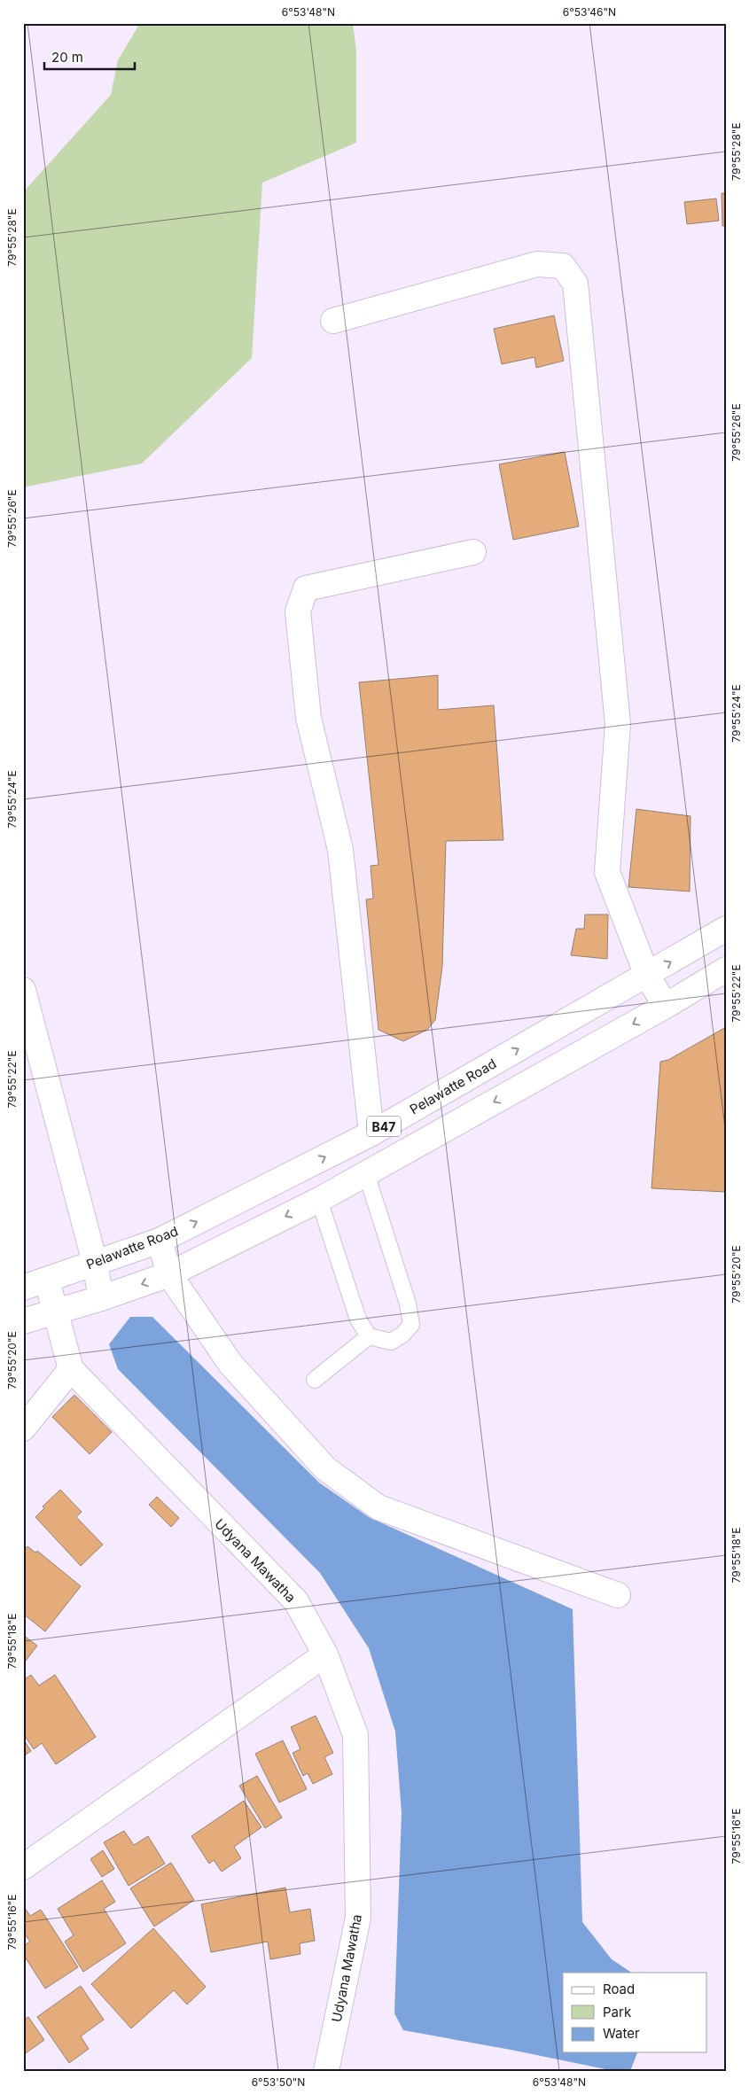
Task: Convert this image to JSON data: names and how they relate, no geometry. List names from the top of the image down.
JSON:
{
  "streets": {
    "street": ["Pelawatte Road", "B47", "Udyana Mawatha"]
  },
  "crossings": [
    ["Pelawatte Road", "Udyana Mawatha"],
    ["B47", "Udyana Mawatha"]
  ],
  "legend": ["Road", "Park", "Water"],
  "scale_bar": "20 m",
  "coordinates": [
    "6°53'48\"N",
    "6°53'46\"N",
    "79°55'28\"E",
    "79°55'26\"E",
    "79°55'24\"E",
    "79°55'22\"E",
    "79°55'20\"E",
    "79°55'18\"E",
    "79°55'16\"E",
    "6°53'50\"N"
  ]
}
